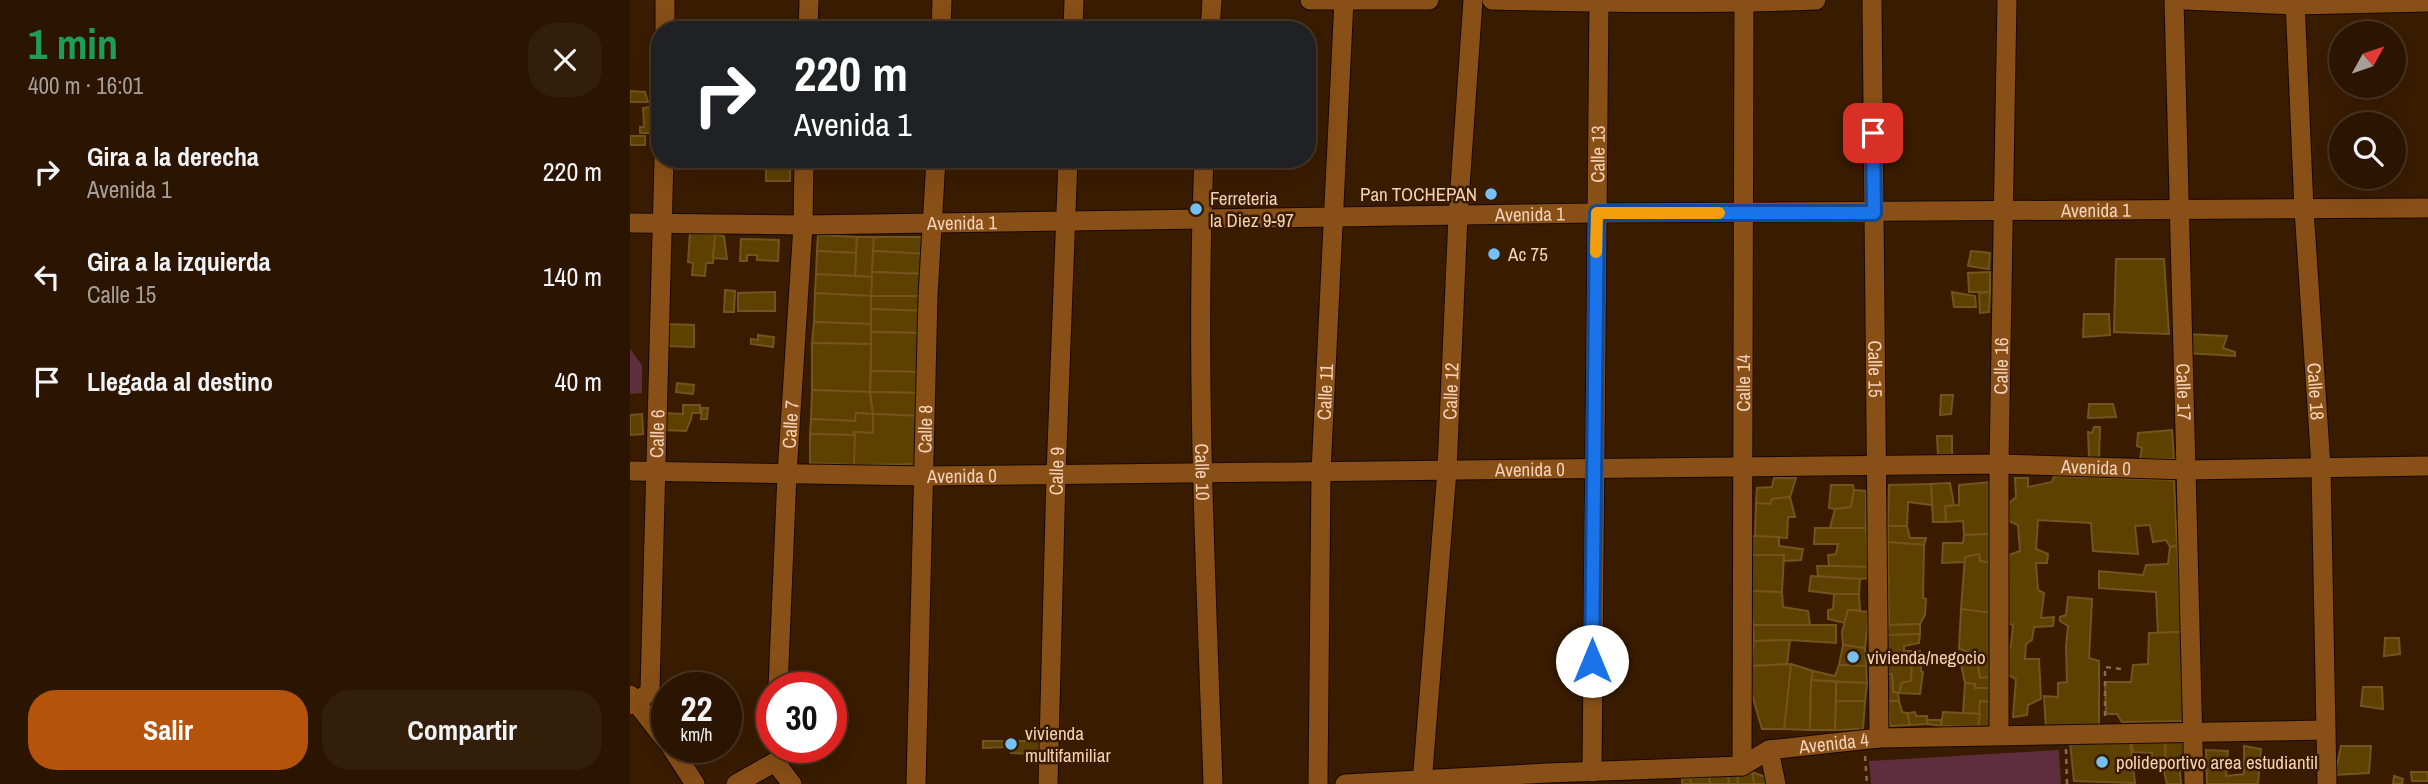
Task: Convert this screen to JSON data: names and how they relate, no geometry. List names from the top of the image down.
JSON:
{
  "streets": {
    "street": [
      "Calle 13",
      "Avenida 1",
      "Calle 16",
      "Calle 15",
      "Calle 14",
      "Calle 11",
      "Calle 12",
      "Calle 17",
      "Calle 18",
      "Calle 7",
      "Calle 8",
      "Calle 6",
      "Avenida 0",
      "Calle 9",
      "Calle 10",
      "Avenida 4"
    ]
  },
  "crossings": [
    ["Calle 13", "Avenida 1"],
    ["Calle 13", "Avenida 0"],
    ["Calle 13", "Avenida 4"],
    ["Avenida 1", "Calle 16"],
    ["Avenida 1", "Calle 15"],
    ["Avenida 1", "Calle 14"],
    ["Avenida 1", "Calle 11"],
    ["Avenida 1", "Calle 12"],
    ["Avenida 1", "Calle 17"],
    ["Avenida 1", "Calle 18"],
    ["Avenida 1", "Calle 7"],
    ["Avenida 1", "Calle 8"],
    ["Avenida 1", "Calle 6"],
    ["Avenida 1", "Calle 9"],
    ["Avenida 1", "Calle 10"],
    ["Calle 16", "Avenida 0"],
    ["Calle 16", "Avenida 4"],
    ["Calle 15", "Avenida 0"],
    ["Calle 15", "Avenida 4"],
    ["Calle 14", "Avenida 0"],
    ["Calle 14", "Avenida 4"],
    ["Calle 11", "Avenida 0"],
    ["Calle 12", "Avenida 0"],
    ["Calle 12", "Avenida 4"],
    ["Calle 17", "Avenida 0"],
    ["Calle 17", "Avenida 4"],
    ["Calle 18", "Avenida 0"],
    ["Calle 18", "Avenida 4"],
    ["Calle 7", "Avenida 0"],
    ["Calle 8", "Avenida 0"],
    ["Calle 6", "Avenida 0"],
    ["Avenida 0", "Calle 9"],
    ["Avenida 0", "Calle 10"]
  ],
  "places": [
    "Pan TOCHEPAN",
    "Ferreteria la Diez 9-97",
    "Ac 75",
    "vivienda/negocio",
    "vivienda multifamiliar",
    "polideportivo area estudiantil"
  ],
  "north": "top right",
  "page": {
    "heading": ["1 min", "400 m · 16:01"],
    "turn": ["220 m", "Avenida 1"],
    "list": [
      {
        "name": "Gira a la derecha",
        "note": "Avenida 1",
        "value": "220 m"
      },
      {
        "name": "Gira a la izquierda",
        "note": "Calle 15",
        "value": "140 m"
      },
      {
        "name": "Llegada al destino",
        "value": "40 m"
      }
    ],
    "speed": "22 km/h",
    "limit": "30",
    "buttons": ["Salir", "Compartir"]
  }
}
